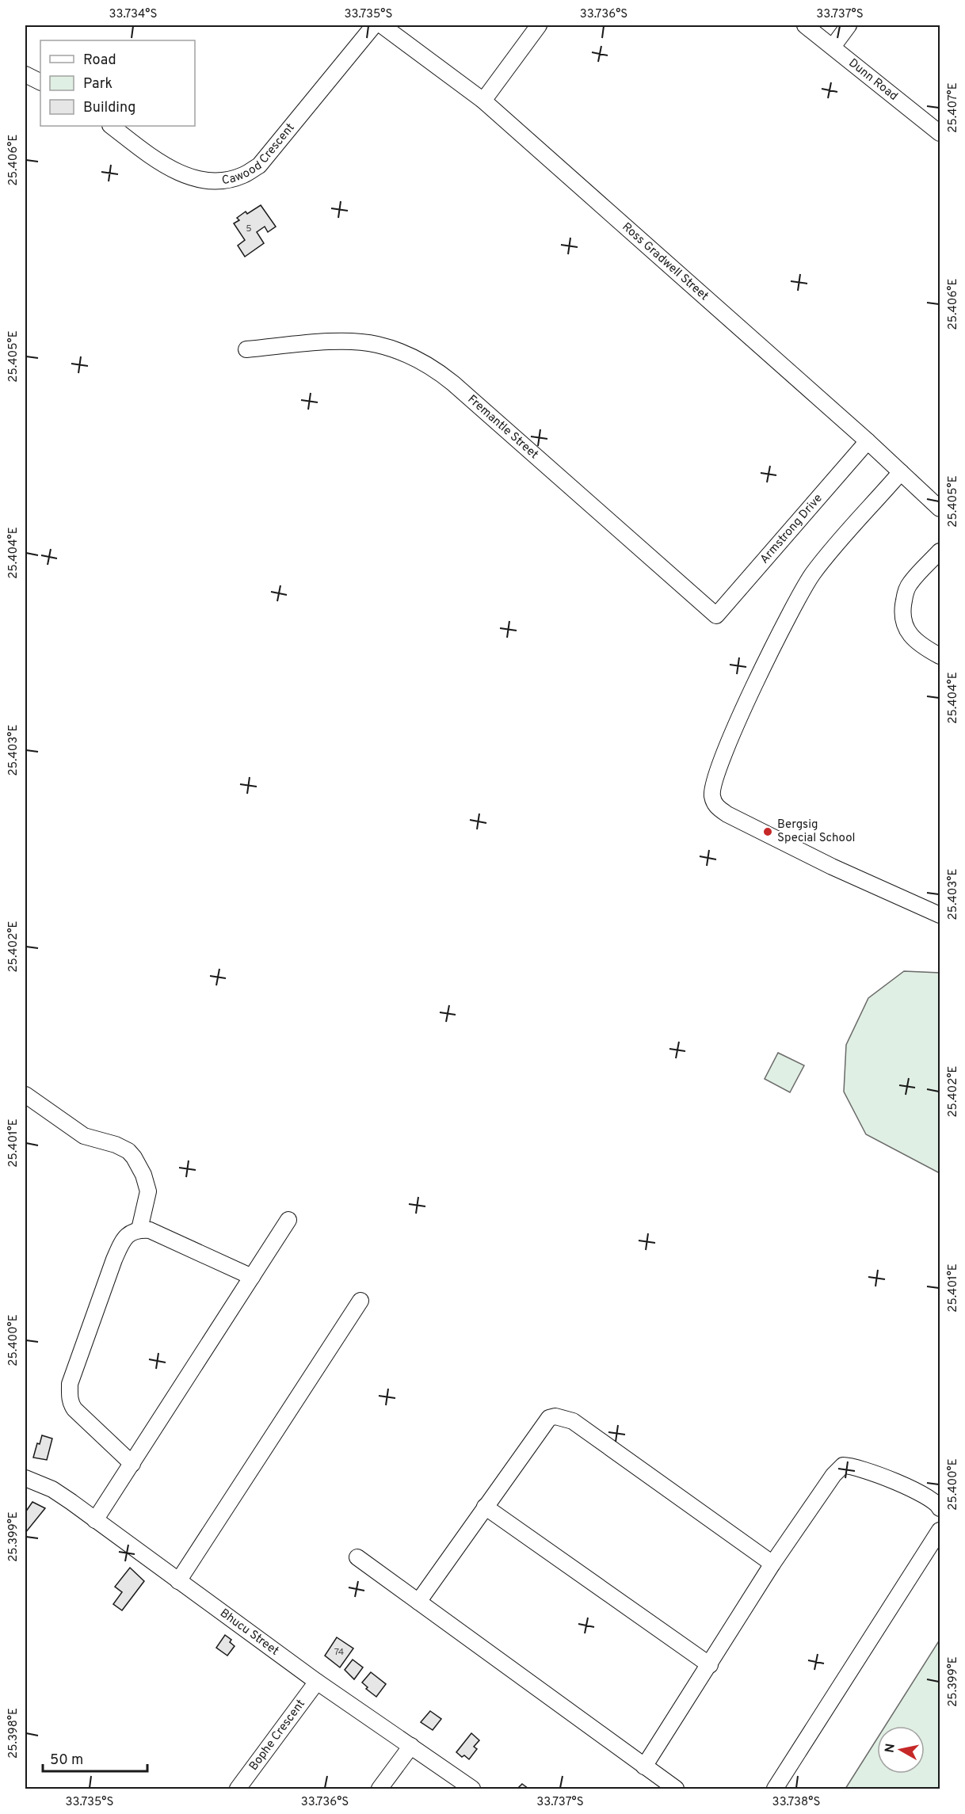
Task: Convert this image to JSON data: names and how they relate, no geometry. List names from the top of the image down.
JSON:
{
  "streets": {
    "street": [
      "Dunn Road",
      "Cawood Crescent",
      "Ross Gradwell Street",
      "Fremantle Street",
      "Armstrong Drive",
      "Bhucu Street",
      "Bophe Crescent"
    ]
  },
  "crossings": [
    ["Ross Gradwell Street", "Armstrong Drive"],
    ["Fremantle Street", "Armstrong Drive"],
    ["Bhucu Street", "Bophe Crescent"]
  ],
  "places": ["Bergsig Special School"],
  "house_numbers": ["5", "74"],
  "legend": ["Road", "Park", "Building"],
  "scale_bar": "50 m",
  "north": "left",
  "coordinates": [
    "33.734°S",
    "33.735°S",
    "33.736°S",
    "33.737°S",
    "25.407°E",
    "25.406°E",
    "25.405°E",
    "25.404°E",
    "25.403°E",
    "25.402°E",
    "25.401°E",
    "25.400°E",
    "25.399°E",
    "25.398°E",
    "33.738°S"
  ]
}
